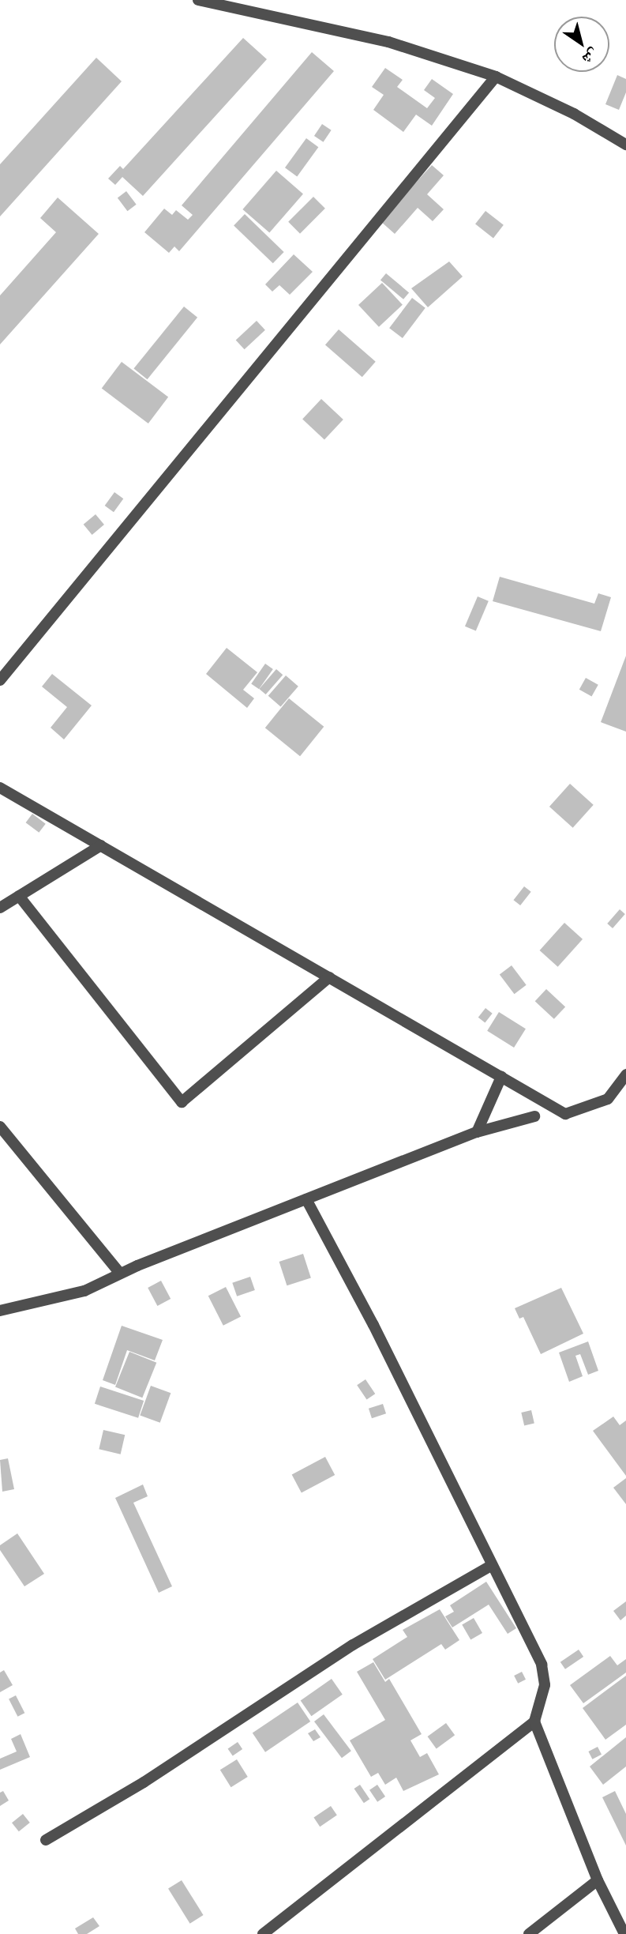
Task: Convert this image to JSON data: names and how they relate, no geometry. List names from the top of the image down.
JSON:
{
  "north": "bottom right"
}
